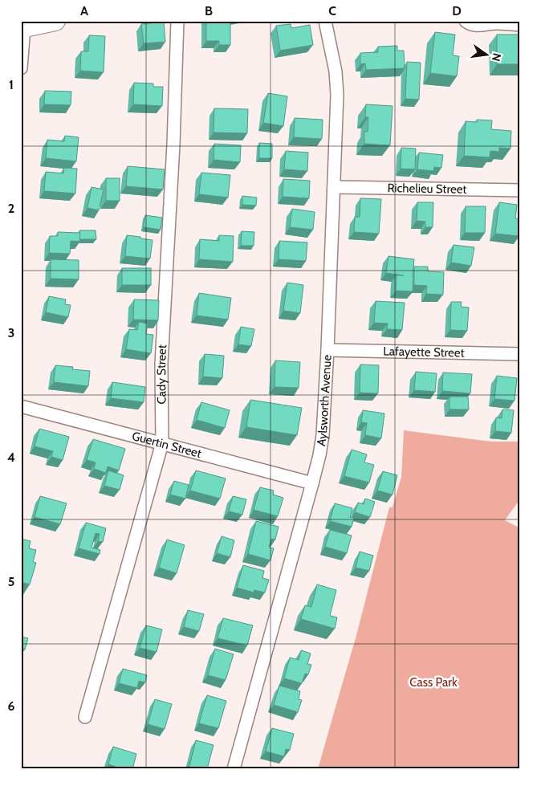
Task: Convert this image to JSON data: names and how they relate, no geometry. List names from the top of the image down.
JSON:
{
  "streets": {
    "street": [
      "Richelieu Street",
      "Lafayette Street",
      "Cady Street",
      "Aylsworth Avenue",
      "Guertin Street"
    ]
  },
  "crossings": [
    ["Richelieu Street", "Aylsworth Avenue"],
    ["Lafayette Street", "Aylsworth Avenue"],
    ["Cady Street", "Guertin Street"],
    ["Aylsworth Avenue", "Guertin Street"]
  ],
  "parks": ["Cass Park"],
  "north": "right",
  "grid": {
    "columns": [
      "A",
      "B",
      "C",
      "D"
    ],
    "rows": [
      "1",
      "2",
      "3",
      "4",
      "5",
      "6"
    ]
  }
}
